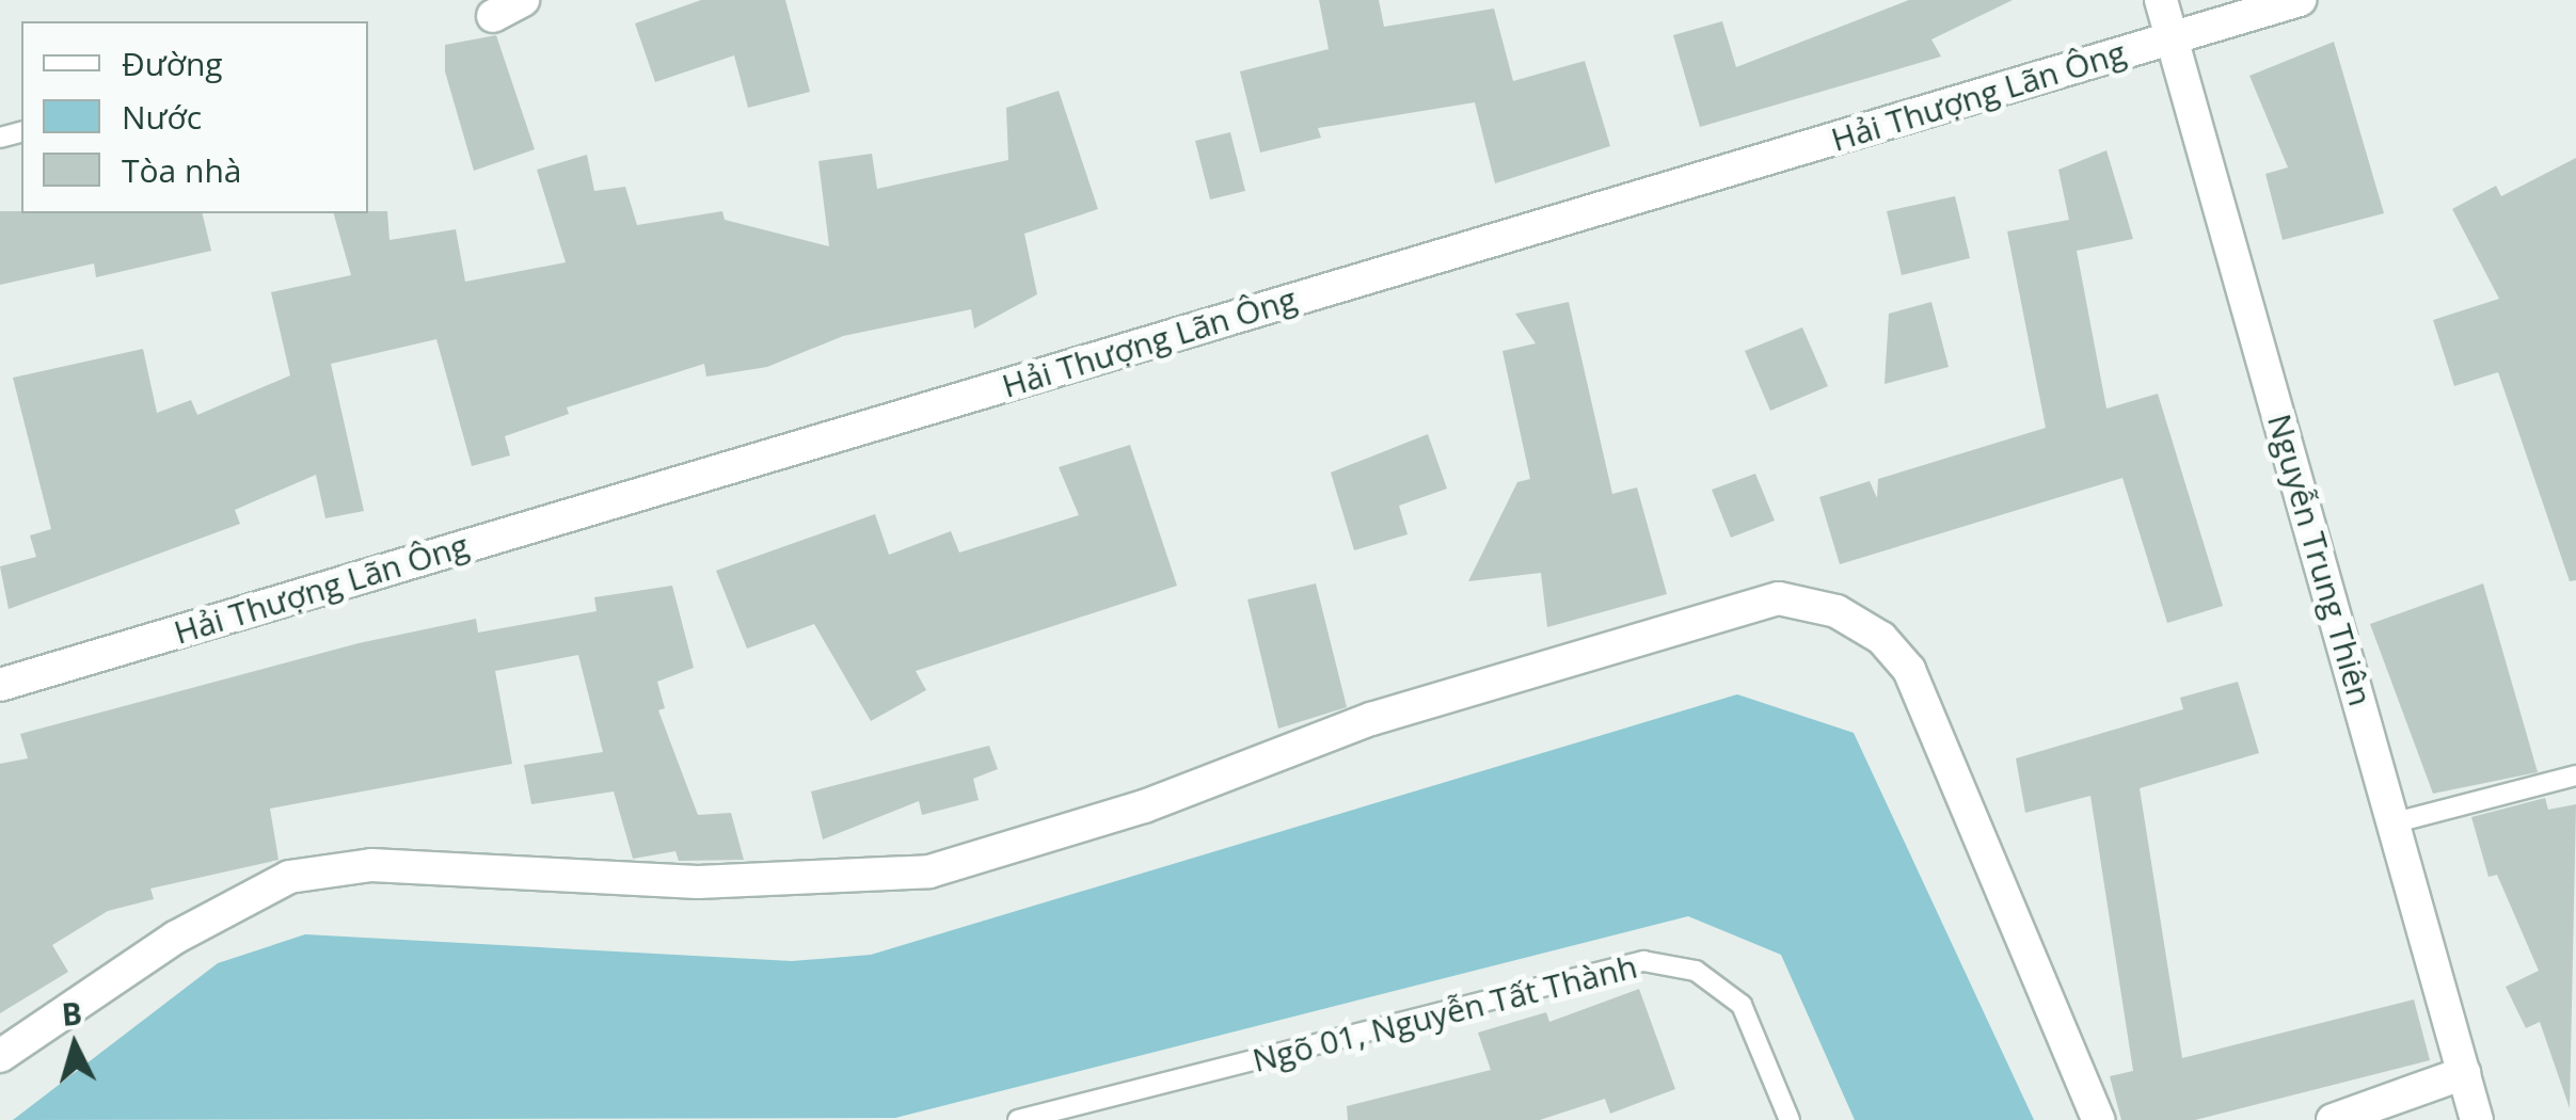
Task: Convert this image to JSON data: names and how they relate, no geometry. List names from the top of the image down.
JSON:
{
  "streets": {
    "street": ["Hải Thượng Lãn Ông", "Nguyễn Trung Thiên"],
    "lane": ["Ngõ 01, Nguyễn Tất Thành"]
  },
  "crossings": [
    ["Hải Thượng Lãn Ông", "Nguyễn Trung Thiên"]
  ],
  "legend": ["Đường", "Nước", "Tòa nhà"],
  "north": "top"
}
